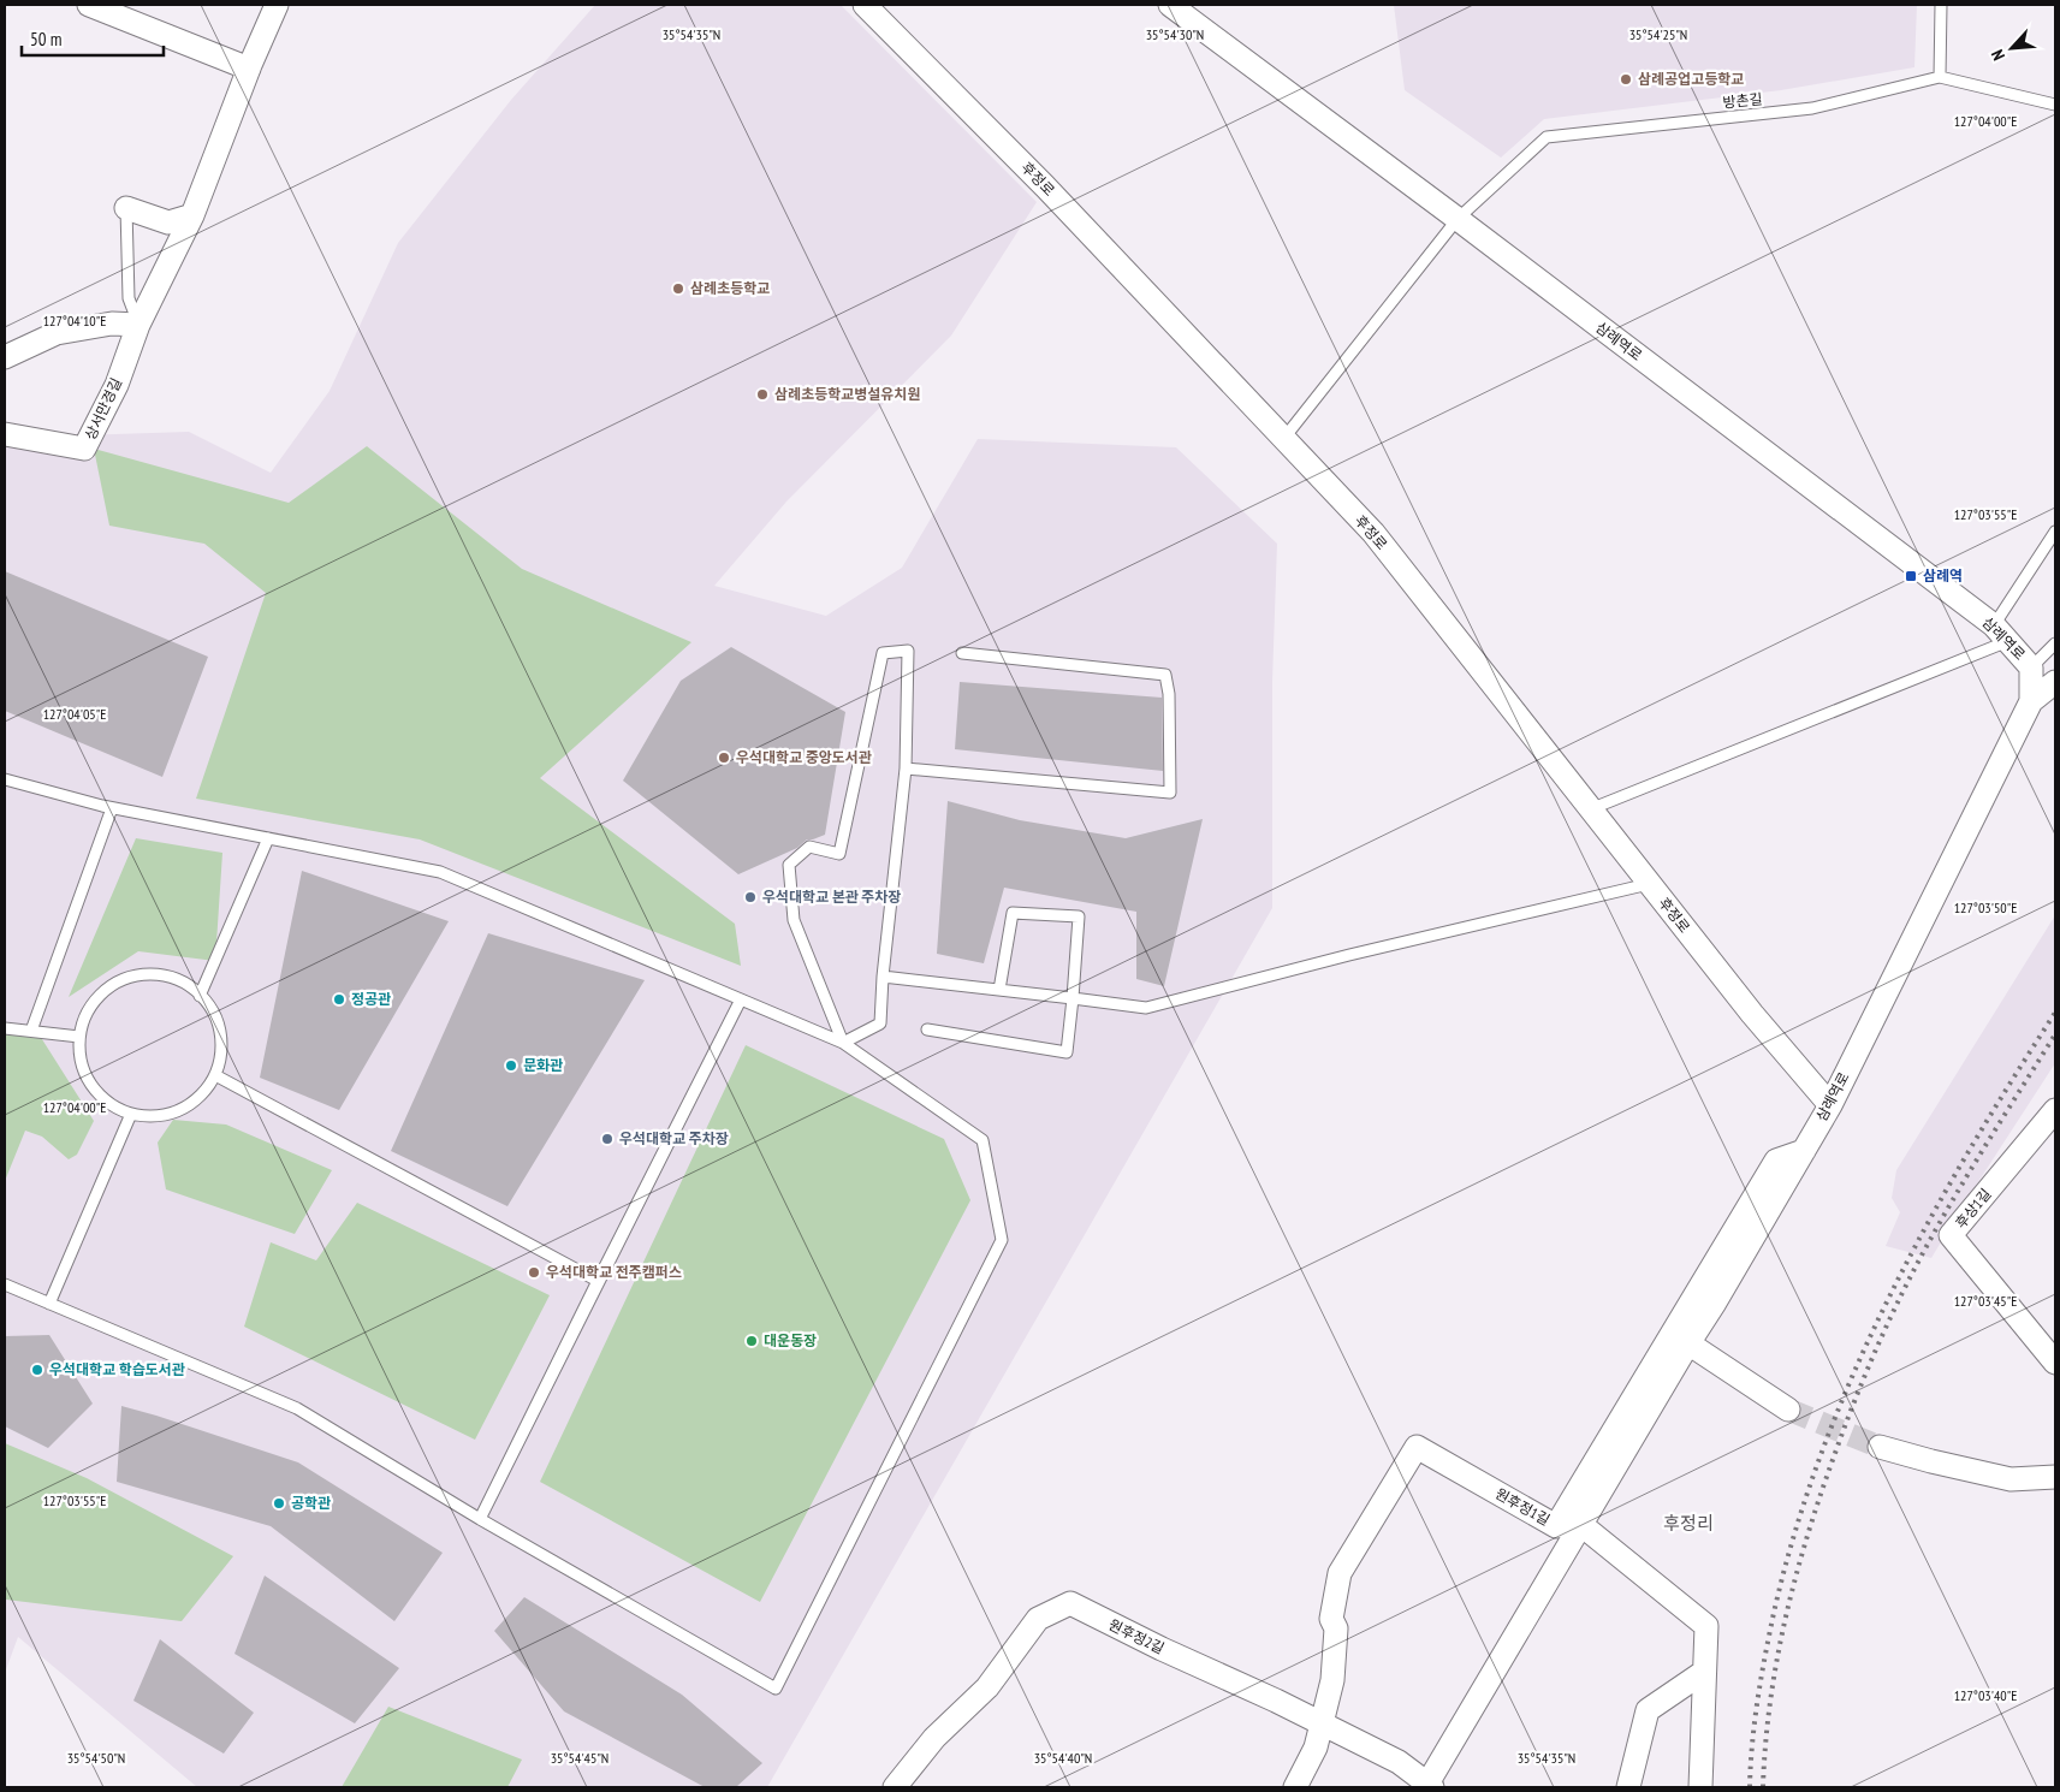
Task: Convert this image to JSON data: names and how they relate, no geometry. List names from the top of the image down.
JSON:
{
  "streets": {
    "street": [
      "후정로",
      "삼례역로",
      "상서만경길",
      "후상1길",
      "원후정1길",
      "원후정2길"
    ],
    "lane": ["방촌길"]
  },
  "crossings": [
    ["방촌길", "후정로"],
    ["방촌길", "삼례역로"],
    ["후정로", "삼례역로"],
    ["삼례역로", "원후정1길"],
    ["삼례역로", "원후정2길"],
    ["원후정1길", "원후정2길"]
  ],
  "districts": ["후정리"],
  "places": {
    "other": [
      "삼례공업고등학교",
      "삼례초등학교",
      "삼례초등학교병설유치원",
      "우석대학교 중앙도서관",
      "우석대학교 본관 주차장",
      "정공관",
      "문화관",
      "우석대학교 주차장",
      "우석대학교 전주캠퍼스",
      "대운동장",
      "우석대학교 학습도서관",
      "공학관"
    ],
    "transit": ["삼례역"]
  },
  "scale_bar": "50 m",
  "north": "bottom left",
  "coordinates": [
    "35°54'35\"N",
    "35°54'30\"N",
    "35°54'25\"N",
    "127°04'00\"E",
    "127°04'10\"E",
    "127°03'55\"E",
    "127°04'05\"E",
    "127°03'50\"E",
    "127°03'45\"E",
    "127°03'40\"E",
    "35°54'50\"N",
    "35°54'45\"N",
    "35°54'40\"N"
  ]
}
